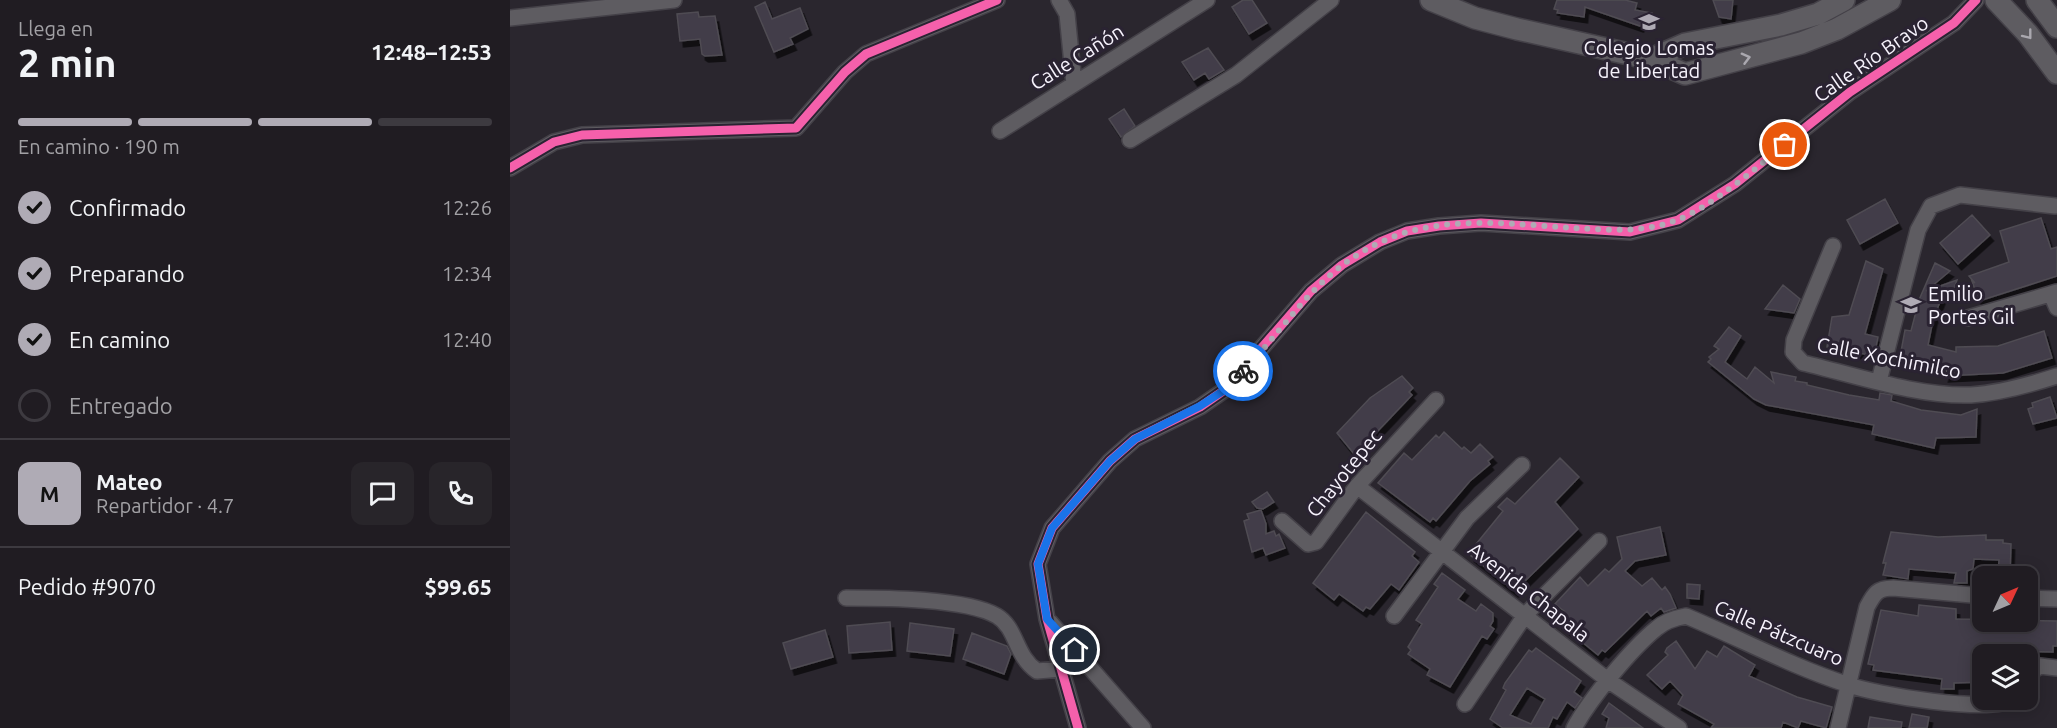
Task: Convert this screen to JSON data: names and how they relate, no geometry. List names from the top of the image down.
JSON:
{
  "streets": {
    "street": [
      "Calle Cañón",
      "Calle Río Bravo",
      "Calle Xochimilco",
      "Chayotepec",
      "Avenida Chapala",
      "Calle Pátzcuaro"
    ]
  },
  "crossings": [
    ["Chayotepec", "Avenida Chapala"],
    ["Avenida Chapala", "Calle Pátzcuaro"]
  ],
  "places": {
    "school or university": ["Colegio Lomas de Libertad", "Emilio Portes Gil"]
  },
  "north": "top right",
  "page": {
    "heading": ["2 min", "Llega en", "12:48–12:53"],
    "panel": [
      "Mateo",
      "Repartidor · 4.7",
      "Pedido #9070",
      "$99.65"
    ],
    "bar": "En camino · 190 m",
    "list": [
      ["Confirmado", "12:26"],
      ["Preparando", "12:34"],
      ["En camino", "12:40"],
      "Entregado"
    ],
    "round": "M"
  }
}
